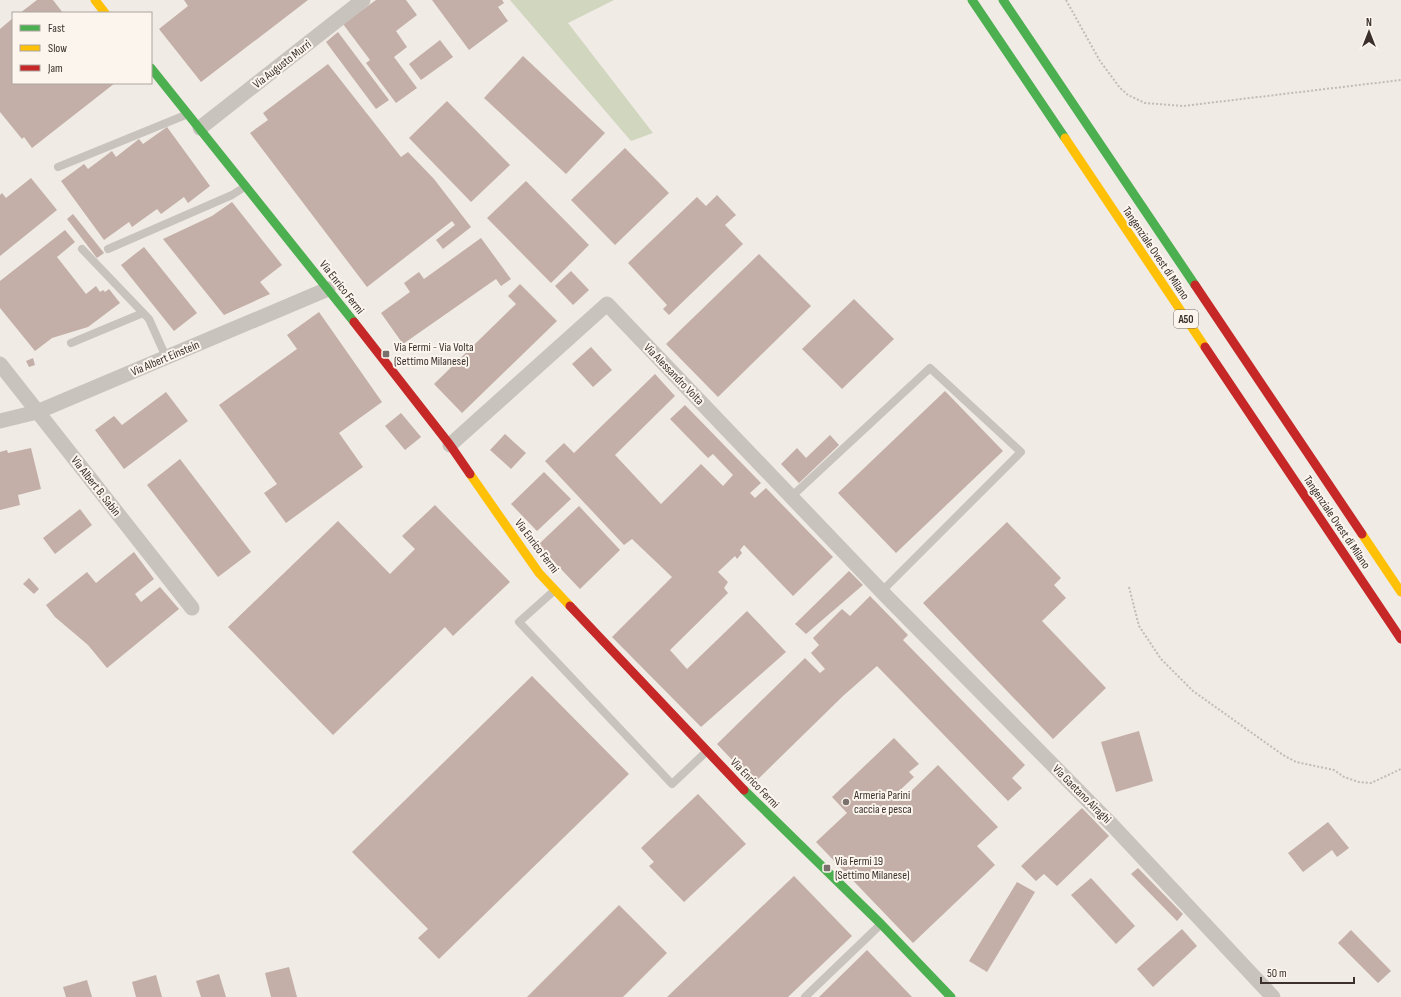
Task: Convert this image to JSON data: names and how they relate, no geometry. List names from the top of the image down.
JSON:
{
  "streets": {
    "main road": ["Tangenziale Ovest di Milano", "Via Enrico Fermi", "A50"],
    "street": [
      "Via Augusto Murri",
      "Via Albert Einstein",
      "Via Alessandro Volta",
      "Via Albert B. Sabin",
      "Via Gaetano Airaghi"
    ]
  },
  "crossings": [
    ["Via Augusto Murri", "Via Enrico Fermi"],
    ["Via Enrico Fermi", "Via Albert Einstein"],
    ["Via Enrico Fermi", "Via Alessandro Volta"],
    ["Via Albert Einstein", "Via Albert B. Sabin"],
    ["Via Alessandro Volta", "Via Gaetano Airaghi"]
  ],
  "places": {
    "transit": ["Via Fermi - Via Volta (Settimo Milanese)", "Via Fermi 19 (Settimo Milanese)"],
    "other": ["Armeria Parini caccia e pesca"]
  },
  "legend": ["Fast", "Slow", "Jam"],
  "scale_bar": "50 m",
  "north": "top"
}
